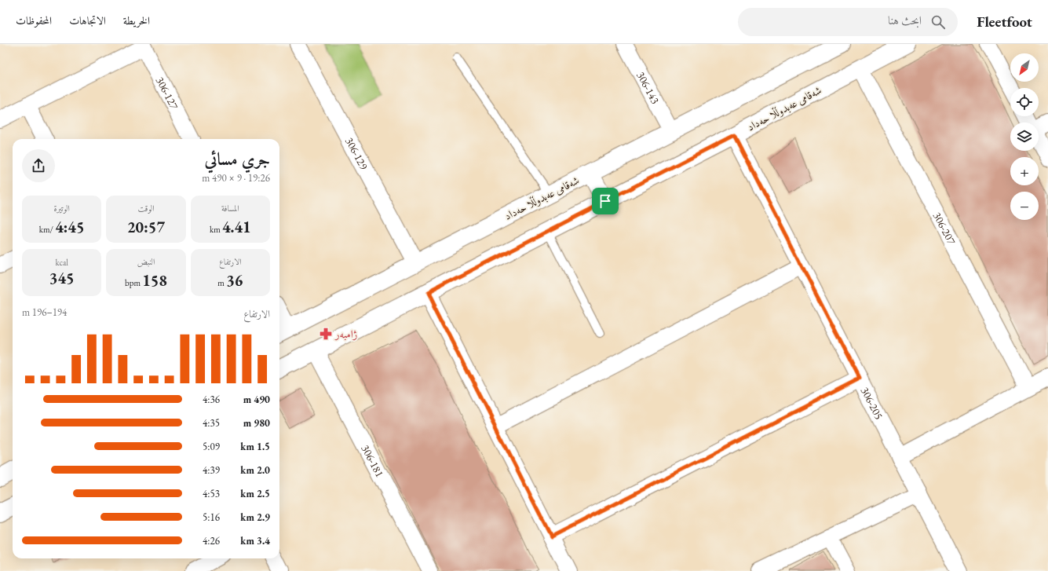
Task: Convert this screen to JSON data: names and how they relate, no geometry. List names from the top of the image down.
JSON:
{
  "streets": {
    "street": [
      "306-143",
      "306-127",
      "شەقامی عەبدوڵڵا حەداد",
      "306-129",
      "306-207",
      "306-205",
      "306-181"
    ]
  },
  "crossings": [
    ["306-143", "شەقامی عەبدوڵڵا حەداد"],
    ["شەقامی عەبدوڵڵا حەداد", "306-129"],
    ["شەقامی عەبدوڵڵا حەداد", "306-207"],
    ["شەقامی عەبدوڵڵا حەداد", "306-205"],
    ["شەقامی عەبدوڵڵا حەداد", "306-181"]
  ],
  "places": {
    "pharmacy": ["ژامبەر"]
  },
  "north": "bottom left",
  "page": {
    "header": "Fleetfoot",
    "search": "ابحث هنا",
    "nav": ["الخريطة", "الاتجاهات", "المحفوظات"],
    "map_buttons": ["+", "−"],
    "heading": ["جري مسائي", "19:26 · 9 × 490 m"],
    "stats": [
      ["المسافة", "4.41 km"],
      ["الوقت", "20:57"],
      ["الوتيرة", "4:45 /km"],
      ["الارتفاع", "36 m"],
      ["النبض", "158 bpm"],
      ["kcal", "345"]
    ],
    "chart": ["الارتفاع", "194–196 m"],
    "list": [
      {
        "name": "490 m",
        "note": "4:36"
      },
      {
        "name": "980 m",
        "note": "4:35"
      },
      {
        "name": "1.5 km",
        "note": "5:09"
      },
      {
        "name": "2.0 km",
        "note": "4:39"
      },
      {
        "name": "2.5 km",
        "note": "4:53"
      },
      {
        "name": "2.9 km",
        "note": "5:16"
      },
      {
        "name": "3.4 km",
        "note": "4:26"
      }
    ]
  }
}
